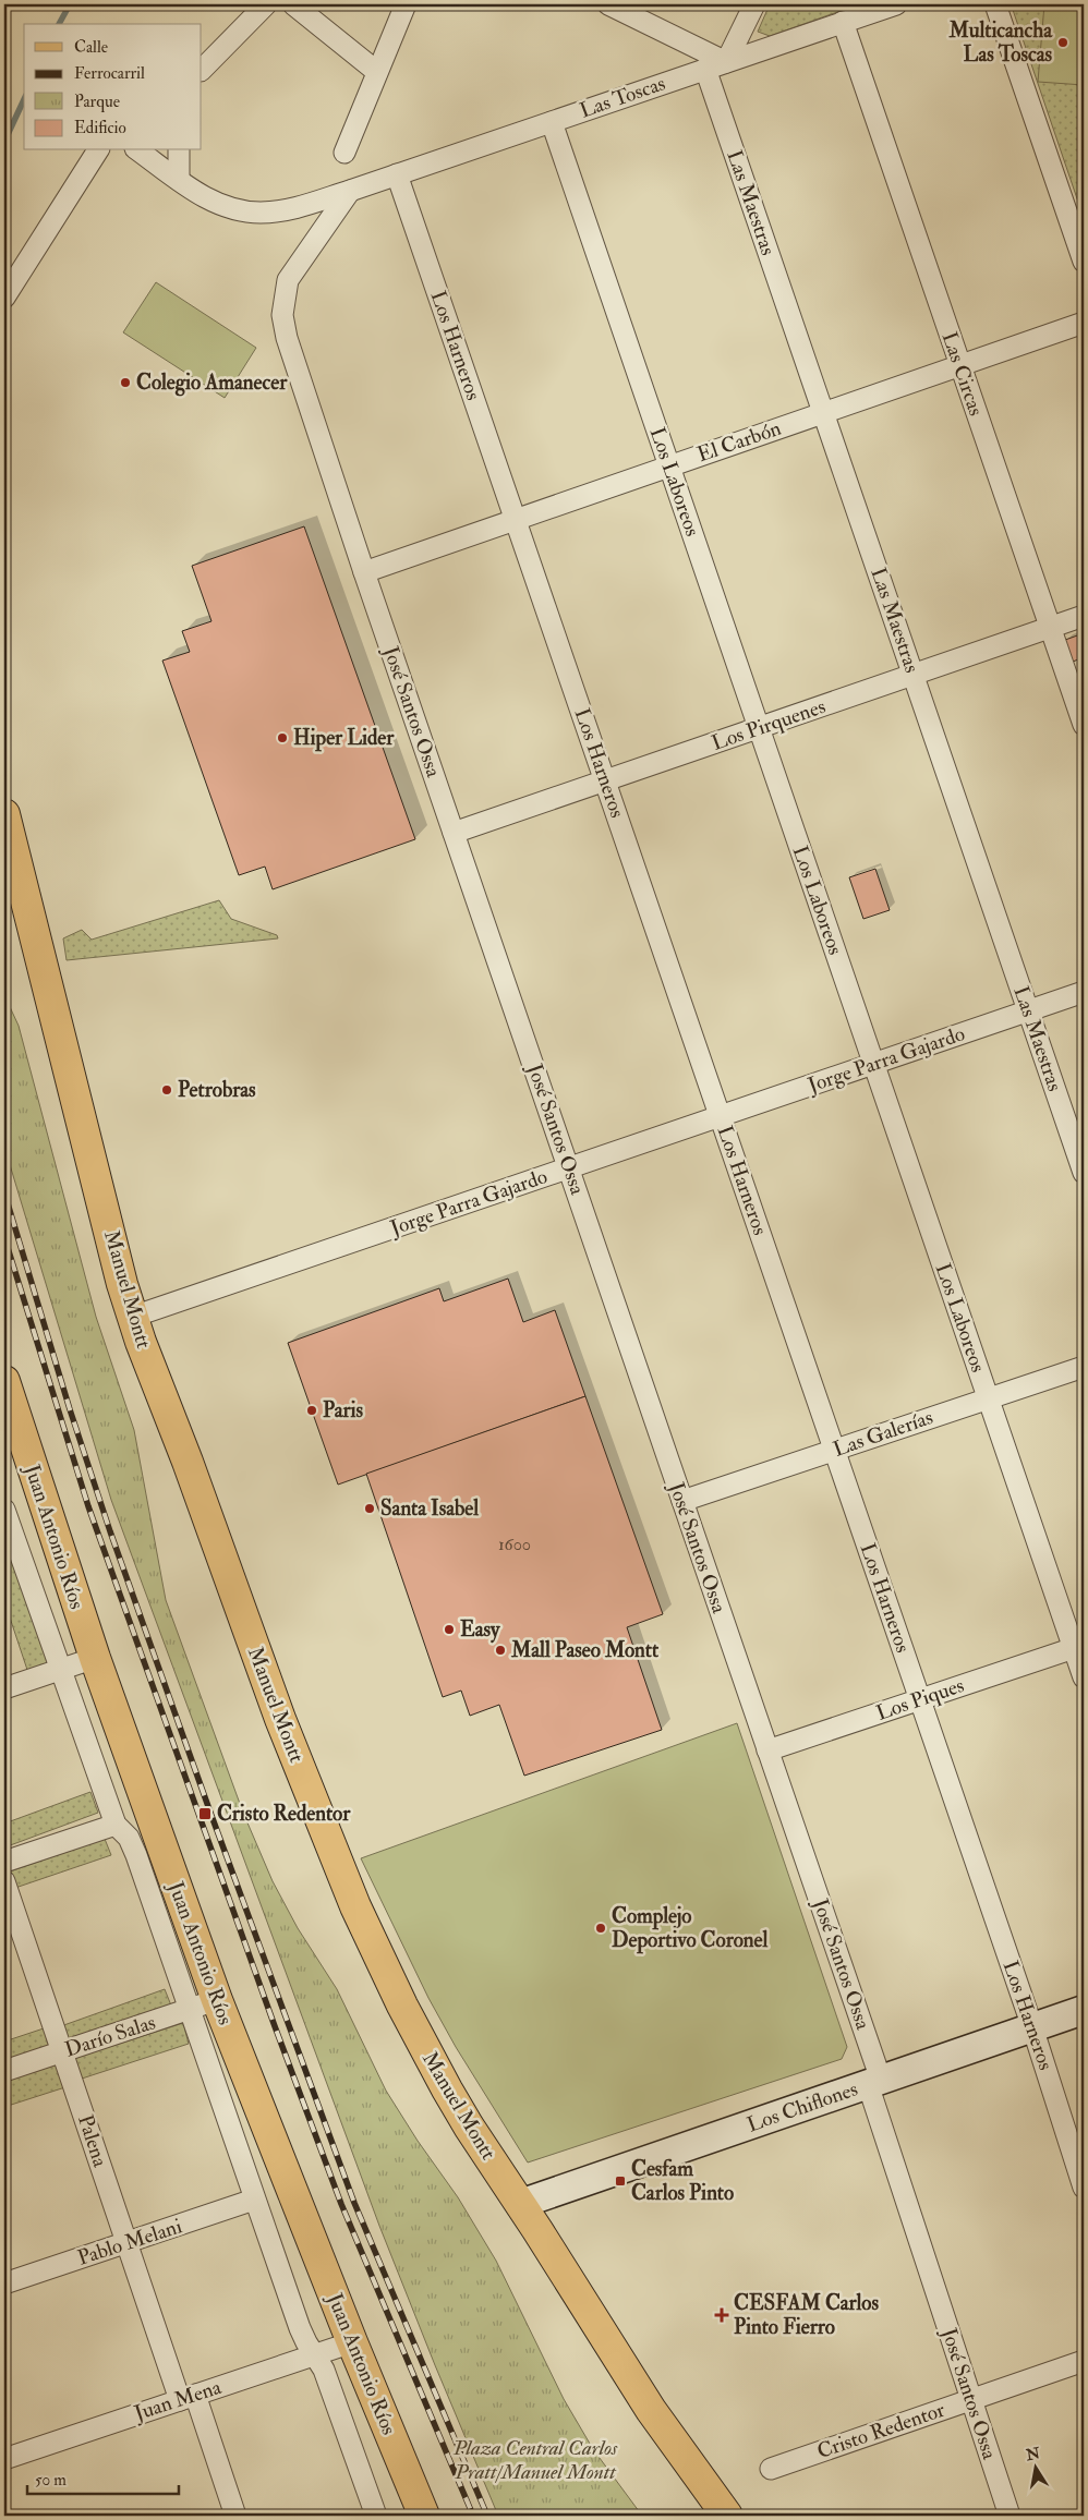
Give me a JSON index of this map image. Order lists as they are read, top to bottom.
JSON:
{
  "streets": {
    "main road": ["Manuel Montt", "Juan Antonio Ríos"],
    "street": [
      "Las Toscas",
      "Las Maestras",
      "Los Harneros",
      "Las Circas",
      "El Carbón",
      "Los Laboreos",
      "José Santos Ossa",
      "Los Pirquenes",
      "Jorge Parra Gajardo",
      "Las Galerías",
      "Los Piques",
      "Darío Salas",
      "Los Chiflones",
      "Palena",
      "Pablo Melani",
      "Juan Mena",
      "Cristo Redentor"
    ]
  },
  "crossings": [
    ["Las Toscas", "Las Maestras"],
    ["Las Toscas", "Los Harneros"],
    ["Las Toscas", "Las Circas"],
    ["Las Toscas", "Los Laboreos"],
    ["Las Toscas", "José Santos Ossa"],
    ["Las Maestras", "El Carbón"],
    ["Las Maestras", "Los Pirquenes"],
    ["Las Maestras", "Jorge Parra Gajardo"],
    ["Los Harneros", "El Carbón"],
    ["Los Harneros", "Los Pirquenes"],
    ["Los Harneros", "Jorge Parra Gajardo"],
    ["Los Harneros", "Las Galerías"],
    ["Los Harneros", "Los Piques"],
    ["Los Harneros", "Los Chiflones"],
    ["Las Circas", "El Carbón"],
    ["Las Circas", "Los Pirquenes"],
    ["El Carbón", "Los Laboreos"],
    ["El Carbón", "José Santos Ossa"],
    ["Los Laboreos", "Los Pirquenes"],
    ["Los Laboreos", "Jorge Parra Gajardo"],
    ["Los Laboreos", "Las Galerías"],
    ["Los Laboreos", "Los Piques"],
    ["José Santos Ossa", "Los Pirquenes"],
    ["José Santos Ossa", "Jorge Parra Gajardo"],
    ["José Santos Ossa", "Las Galerías"],
    ["José Santos Ossa", "Los Piques"],
    ["José Santos Ossa", "Los Chiflones"],
    ["José Santos Ossa", "Cristo Redentor"],
    ["Jorge Parra Gajardo", "Manuel Montt"],
    ["Manuel Montt", "Los Chiflones"],
    ["Juan Antonio Ríos", "Darío Salas"],
    ["Juan Antonio Ríos", "Juan Mena"],
    ["Darío Salas", "Palena"],
    ["Palena", "Pablo Melani"],
    ["Palena", "Juan Mena"]
  ],
  "parks": ["Plaza Central Carlos Pratt/Manuel Montt"],
  "places": {
    "other": [
      "Multicancha Las Toscas",
      "Colegio Amanecer",
      "Hiper Lider",
      "Petrobras",
      "Paris",
      "Santa Isabel",
      "Easy",
      "Mall Paseo Montt",
      "Complejo Deportivo Coronel"
    ],
    "transit": ["Cristo Redentor", "Cesfam Carlos Pinto"],
    "health": ["CESFAM Carlos Pinto Fierro"]
  },
  "house_numbers": ["1600"],
  "legend": [
    "Calle",
    "Ferrocarril",
    "Parque",
    "Edificio"
  ],
  "scale_bar": "50 m",
  "north": "top"
}
